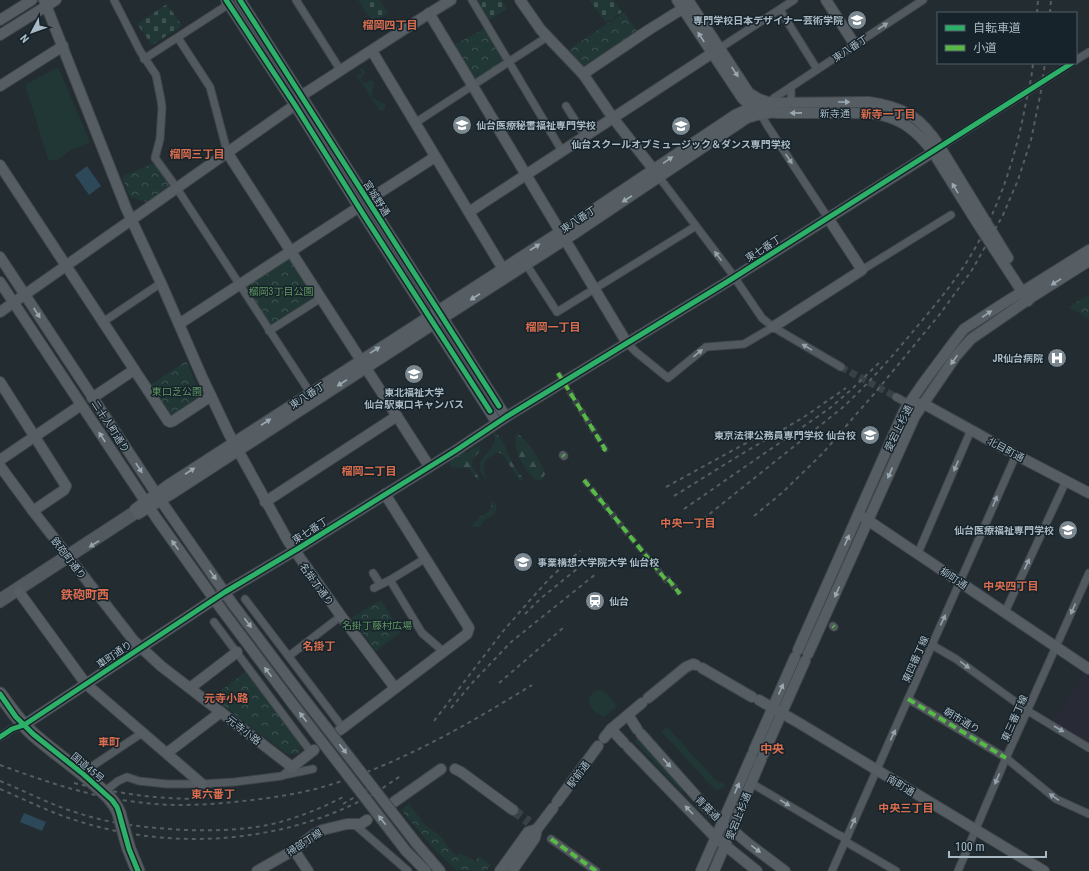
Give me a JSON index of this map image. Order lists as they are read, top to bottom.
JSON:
{
  "streets": {
    "highway": ["国道45号"],
    "street": [
      "東八番丁",
      "新寺通",
      "宮城野通",
      "東七番丁",
      "二十人町通り",
      "愛宕上杉通",
      "北目町通",
      "鉄砲町通り",
      "柳町通",
      "名掛丁通り",
      "車町通り",
      "東四番丁線",
      "東三番丁線",
      "朝市通り",
      "元寺小路",
      "駅前通",
      "南町通",
      "青葉通",
      "掃部丁線"
    ]
  },
  "crossings": [
    ["東八番丁", "新寺通"],
    ["東八番丁", "宮城野通"],
    ["東八番丁", "二十人町通り"],
    ["東八番丁", "名掛丁通り"],
    ["新寺通", "東七番丁"],
    ["新寺通", "愛宕上杉通"],
    ["宮城野通", "東七番丁"],
    ["東七番丁", "二十人町通り"],
    ["東七番丁", "名掛丁通り"],
    ["東七番丁", "車町通り"],
    ["二十人町通り", "車町通り"],
    ["愛宕上杉通", "北目町通"],
    ["愛宕上杉通", "柳町通"],
    ["愛宕上杉通", "南町通"],
    ["愛宕上杉通", "青葉通"],
    ["北目町通", "東四番丁線"],
    ["鉄砲町通り", "車町通り"],
    ["鉄砲町通り", "元寺小路"],
    ["柳町通", "東四番丁線"],
    ["柳町通", "東三番丁線"],
    ["車町通り", "元寺小路"],
    ["車町通り", "国道45号"],
    ["東四番丁線", "朝市通り"],
    ["東四番丁線", "南町通"],
    ["東三番丁線", "朝市通り"],
    ["東三番丁線", "南町通"],
    ["駅前通", "南町通"],
    ["駅前通", "青葉通"]
  ],
  "districts": [
    "榴岡四丁目",
    "新寺一丁目",
    "榴岡三丁目",
    "榴岡一丁目",
    "榴岡二丁目",
    "中央一丁目",
    "中央四丁目",
    "鉄砲町西",
    "名掛丁",
    "元寺小路",
    "車町",
    "中央",
    "東六番丁",
    "中央三丁目"
  ],
  "parks": ["榴岡3丁目公園", "東口芝公園", "名掛丁藤村広場"],
  "places": {
    "school or university": [
      "専門学校日本デザイナー芸術学院",
      "仙台医療秘書福祉専門学校",
      "仙台スクールオブミュージック＆ダンス専門学校",
      "東北福祉大学 仙台駅東口キャンパス",
      "東京法律公務員専門学校 仙台校",
      "仙台医療福祉専門学校",
      "事業構想大学院大学 仙台校"
    ],
    "hospital": ["JR仙台病院"],
    "station": ["仙台"]
  },
  "legend": ["自転車道", "小道"],
  "scale_bar": "100 m",
  "north": "bottom left"
}
